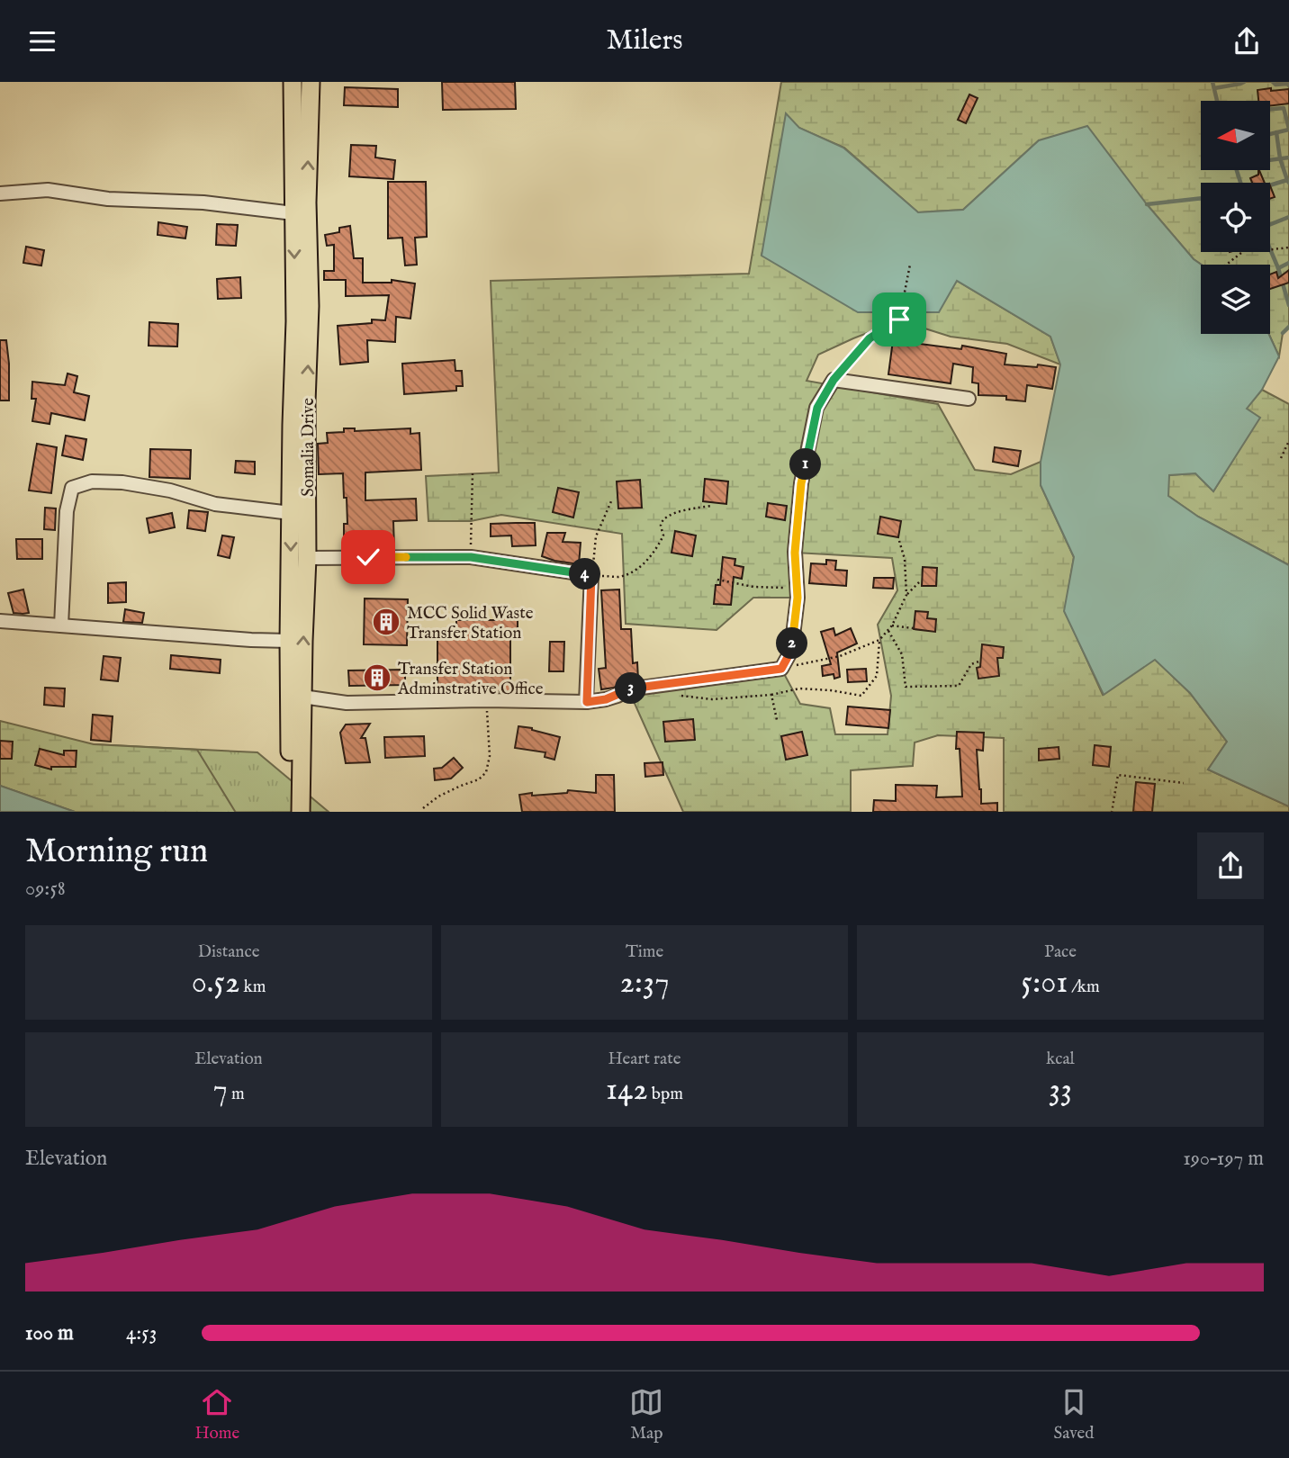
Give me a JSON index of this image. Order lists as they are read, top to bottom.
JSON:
{
  "streets": {
    "main road": ["Somalia Drive"]
  },
  "places": {
    "building": ["MCC Solid Waste Transfer Station", "Transfer Station Adminstrative Office"]
  },
  "north": "left",
  "page": {
    "header": "Milers",
    "pins": [
      "1",
      "4",
      "2",
      "3"
    ],
    "heading": ["Morning run", "09:58"],
    "stats": [
      ["Distance", "0.52 km"],
      ["Time", "2:37"],
      ["Pace", "5:01 /km"],
      ["Elevation", "7 m"],
      ["Heart rate", "142 bpm"],
      ["kcal", "33"]
    ],
    "chart": ["Elevation", "190–197 m"],
    "list": [
      {
        "name": "100 m",
        "note": "4:53"
      }
    ],
    "tabs": ["Home", "Map", "Saved"]
  }
}
